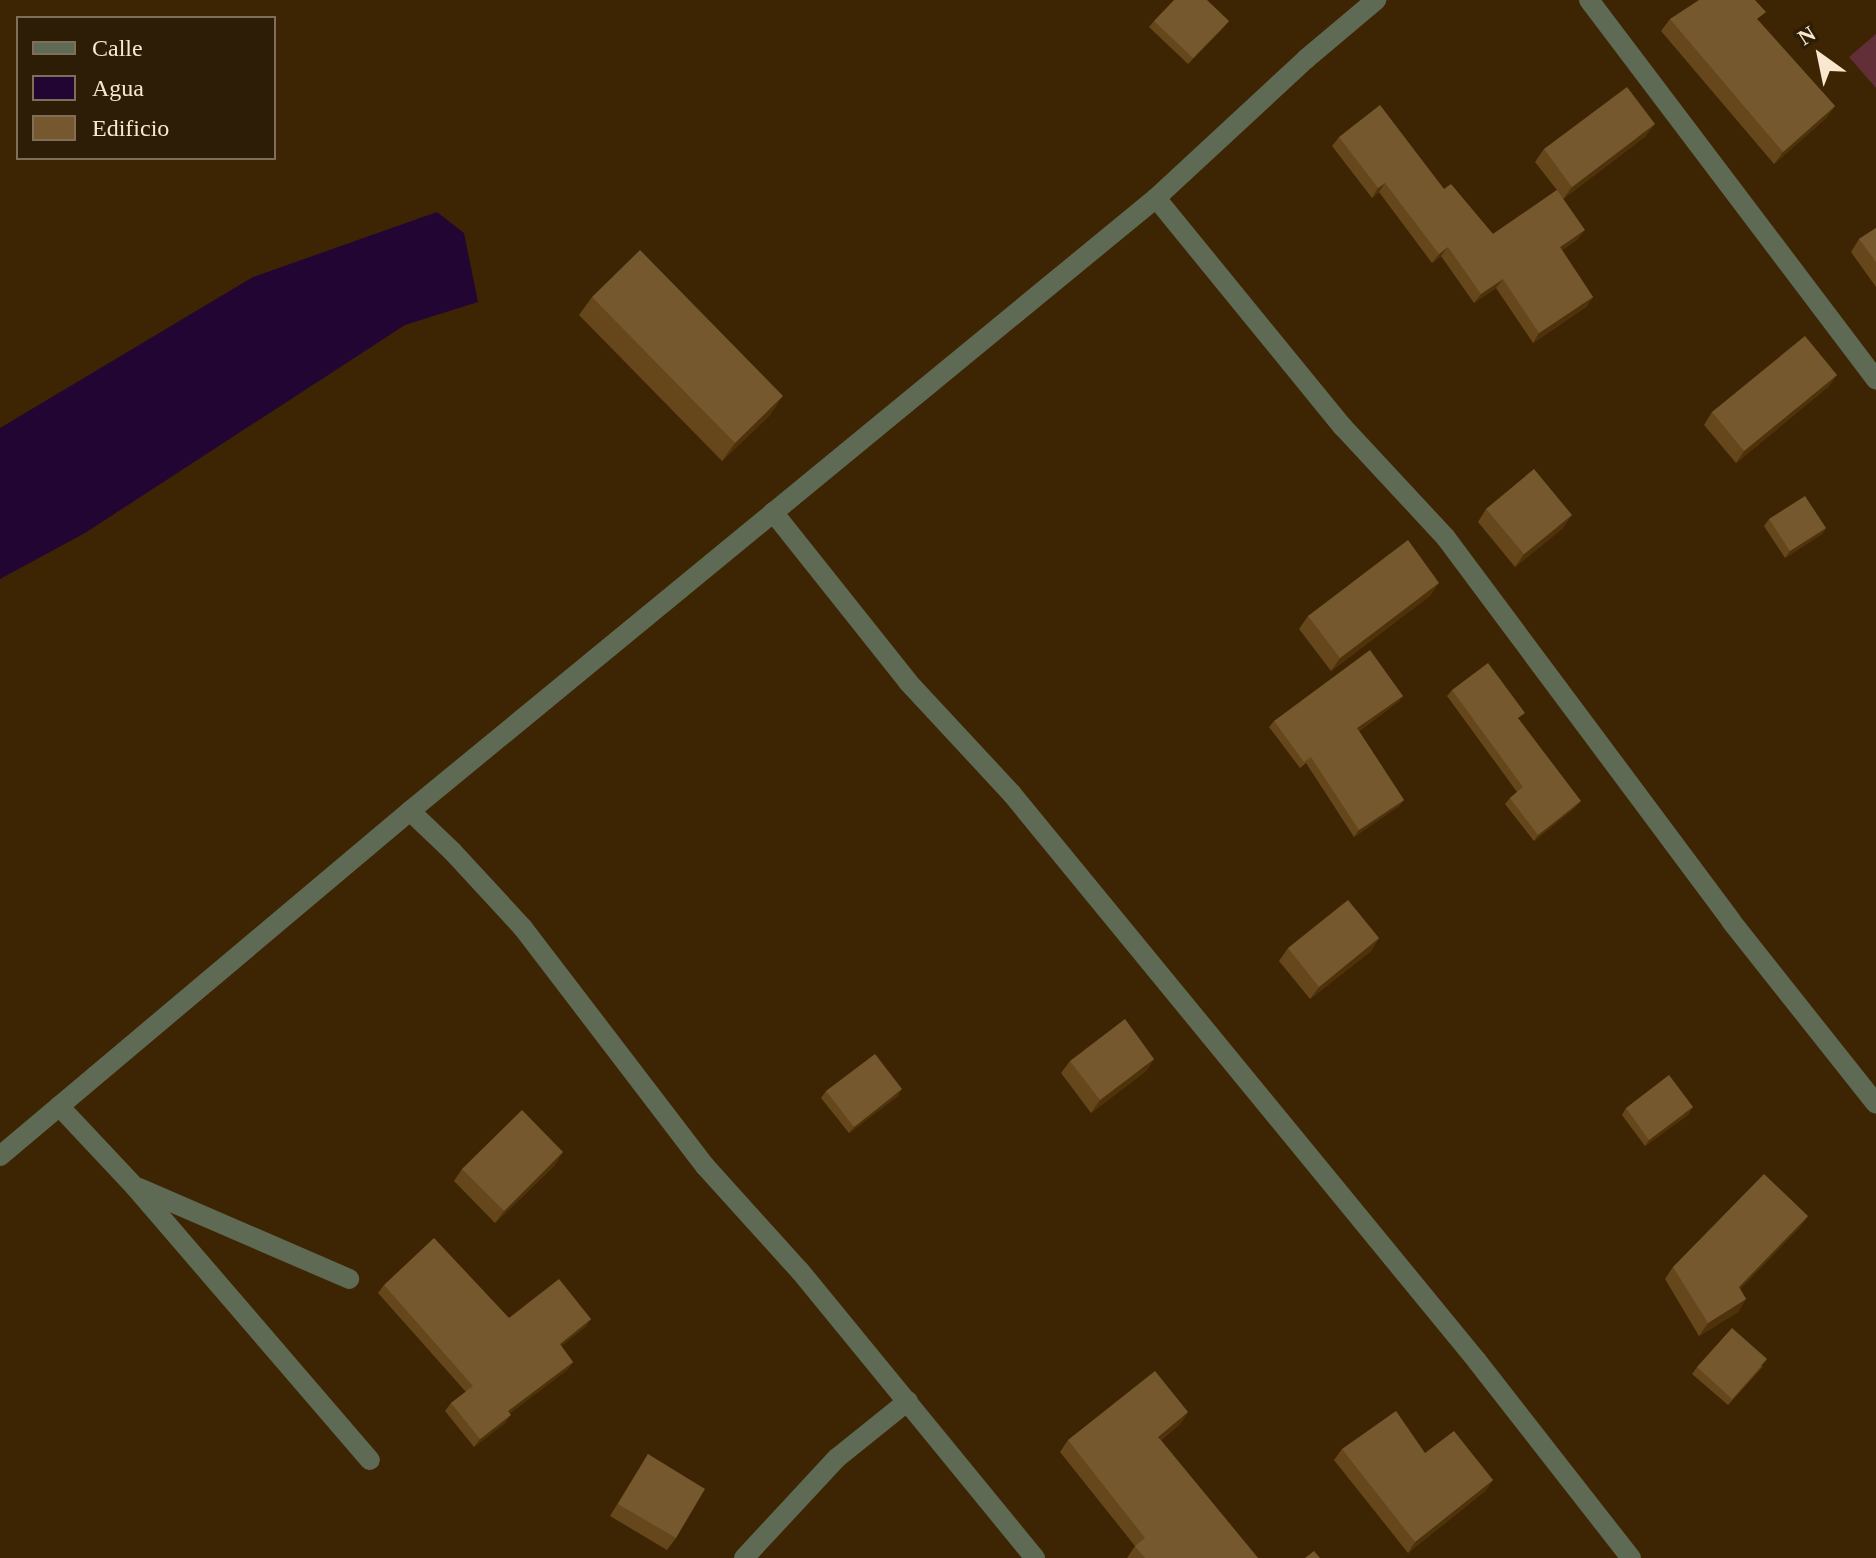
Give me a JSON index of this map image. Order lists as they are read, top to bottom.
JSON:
{
  "legend": ["Calle", "Agua", "Edificio"],
  "north": "top left"
}
